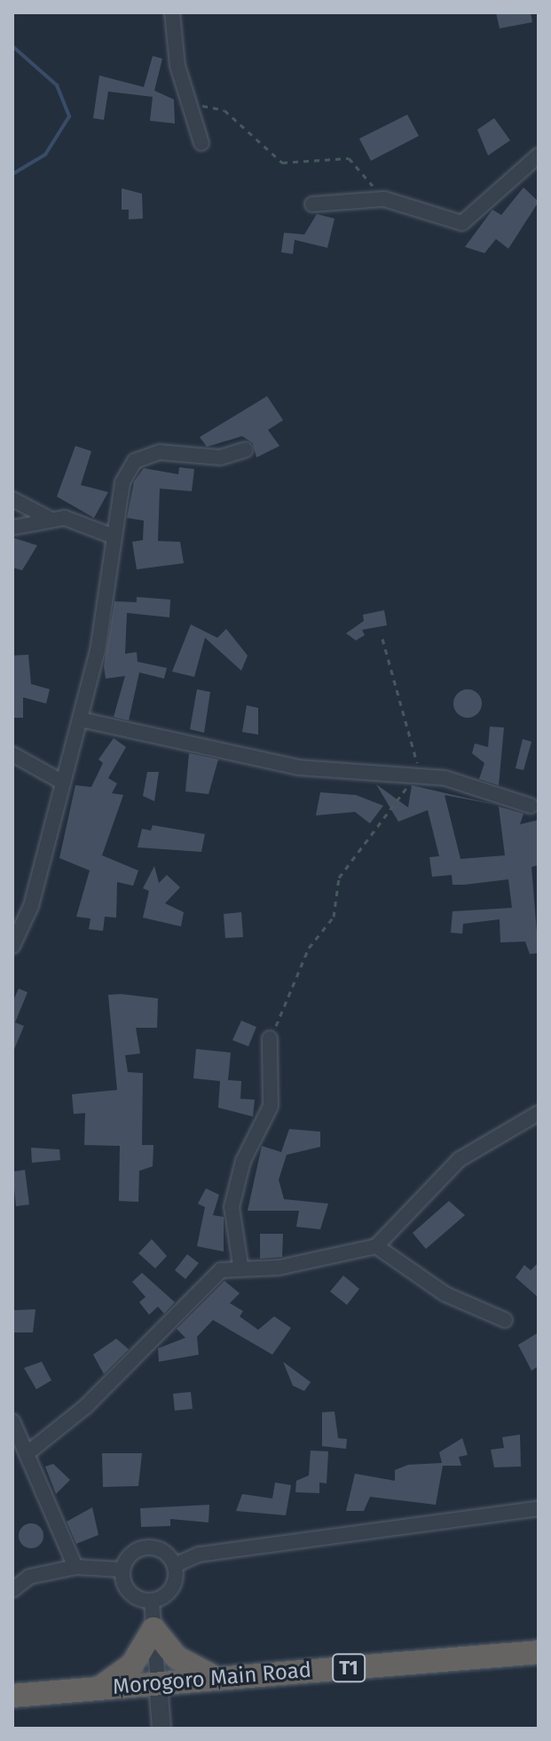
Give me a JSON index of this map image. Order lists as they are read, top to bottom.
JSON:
{
  "streets": {
    "highway": ["T1", "Morogoro Main Road"]
  }
}
